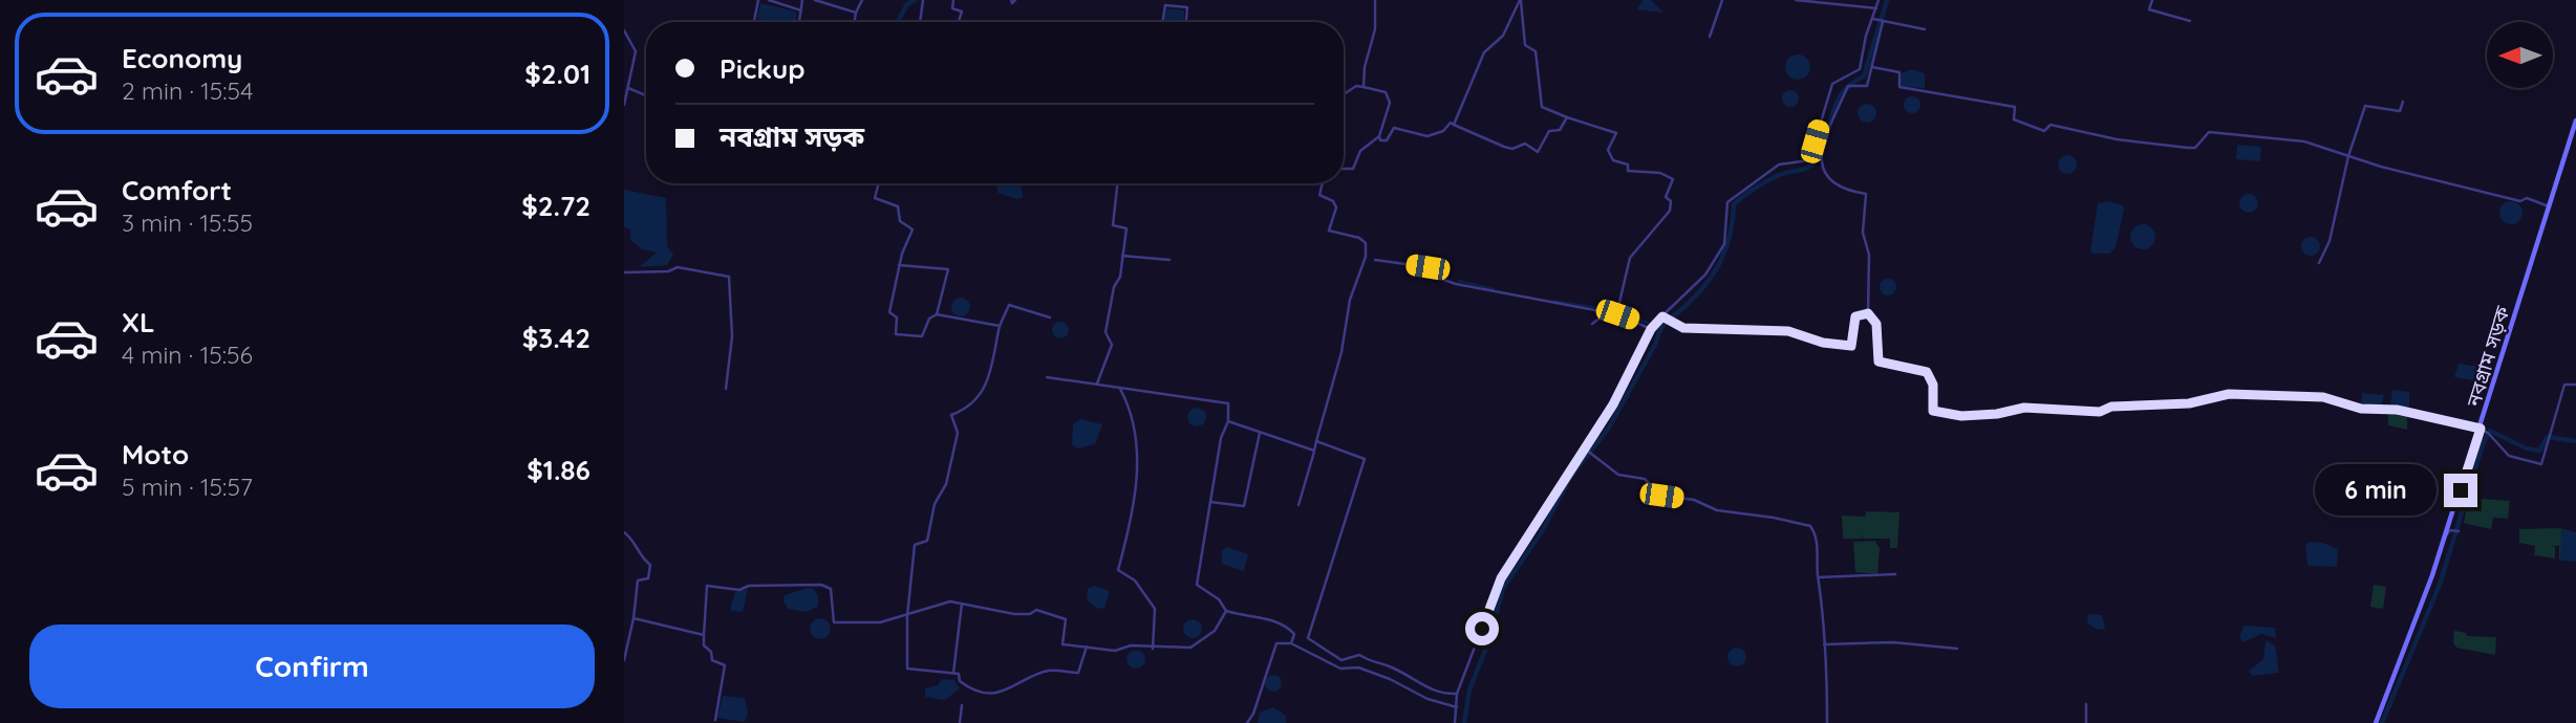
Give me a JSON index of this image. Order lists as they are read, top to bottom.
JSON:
{
  "streets": {
    "main road": ["নবগ্রাম সড়ক"]
  },
  "north": "left",
  "page": {
    "list": [
      {
        "name": "Economy",
        "note": "2 min · 15:54",
        "value": "$2.01"
      },
      {
        "name": "Comfort",
        "note": "3 min · 15:55",
        "value": "$2.72"
      },
      {
        "name": "XL",
        "note": "4 min · 15:56",
        "value": "$3.42"
      },
      {
        "name": "Moto",
        "note": "5 min · 15:57",
        "value": "$1.86"
      }
    ],
    "banner": ["Pickup", "নবগ্রাম সড়ক"],
    "bubble": "6 min",
    "buttons": "Confirm"
  }
}
